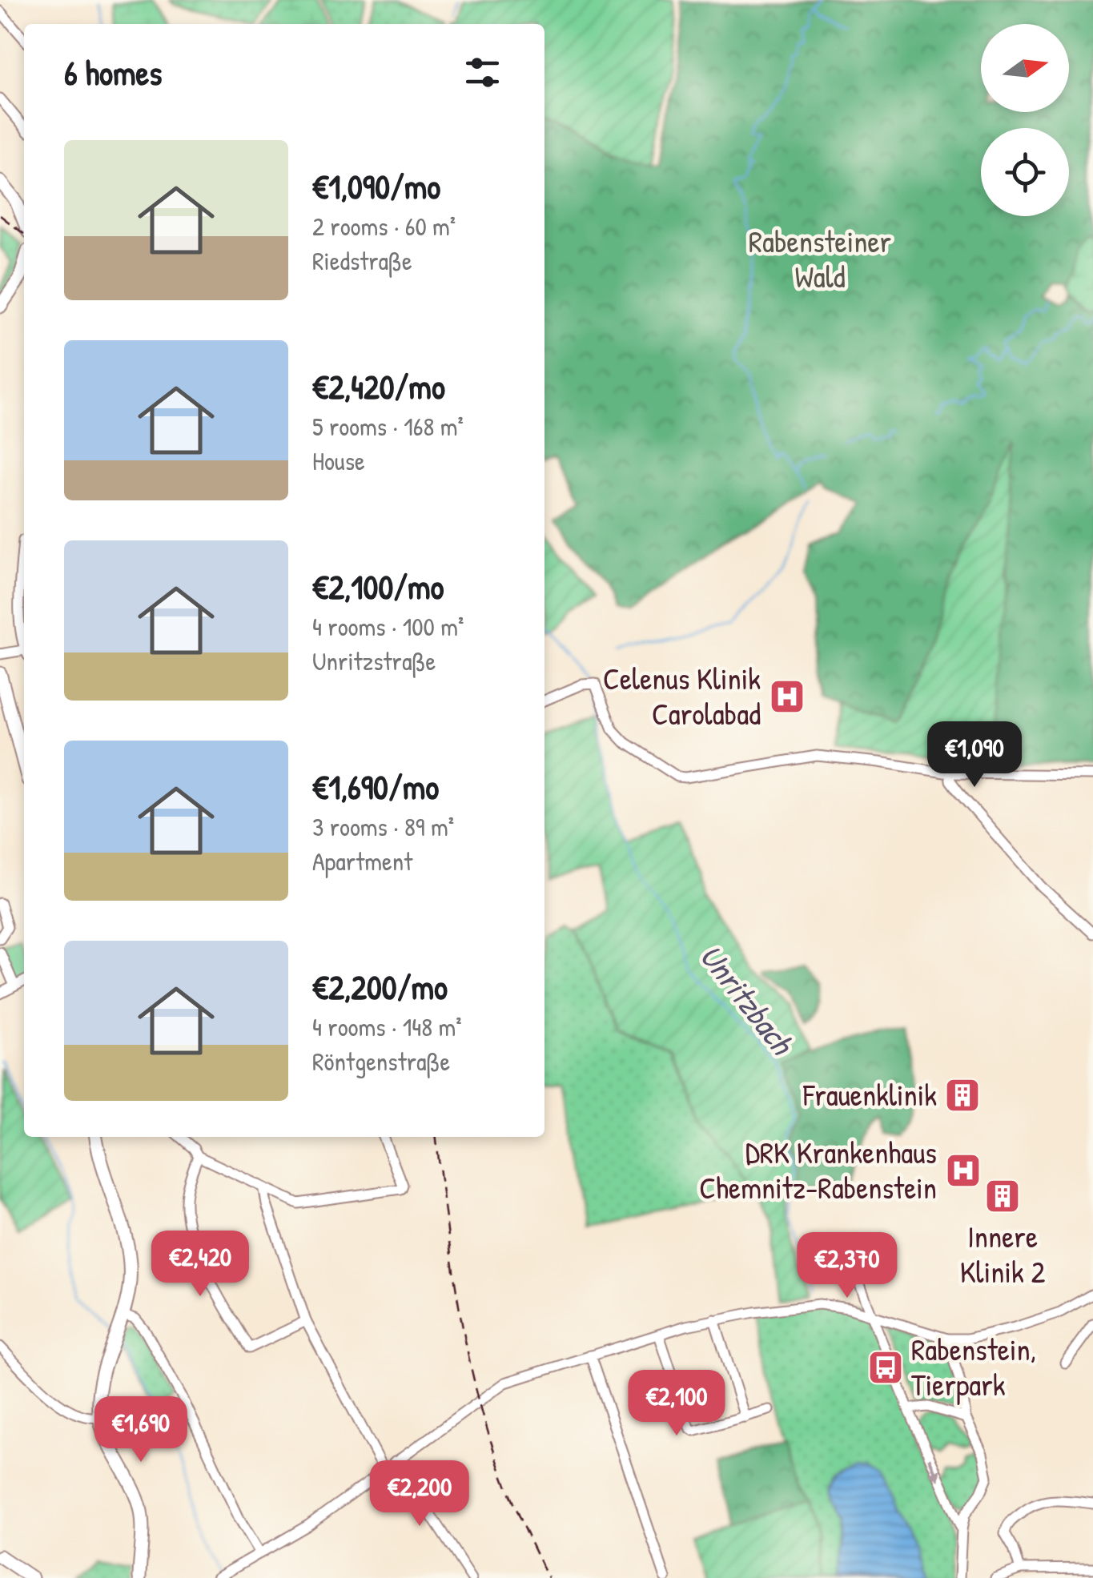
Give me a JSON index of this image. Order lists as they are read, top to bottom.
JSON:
{
  "water": ["Unritzbach"],
  "parks": ["Rabensteiner Wald"],
  "places": {
    "hospital": ["Celenus Klinik Carolabad", "DRK Krankenhaus Chemnitz-Rabenstein"],
    "building": ["Frauenklinik", "Innere Klinik 2"],
    "bus stop": ["Rabenstein, Tierpark"]
  },
  "north": "right",
  "page": {
    "heading": "6 homes",
    "list": [
      {
        "name": "€1,090/mo",
        "note": "2 rooms · 60 m² · Riedstraße"
      },
      {
        "name": "€2,420/mo",
        "note": "5 rooms · 168 m² · House"
      },
      {
        "name": "€2,100/mo",
        "note": "4 rooms · 100 m² · Unritzstraße"
      },
      {
        "name": "€1,690/mo",
        "note": "3 rooms · 89 m² · Apartment"
      },
      {
        "name": "€2,200/mo",
        "note": "4 rooms · 148 m² · Röntgenstraße"
      }
    ],
    "price": [
      "€1,090",
      "€2,420",
      "€2,370",
      "€2,100",
      "€1,690",
      "€2,200"
    ]
  }
}
